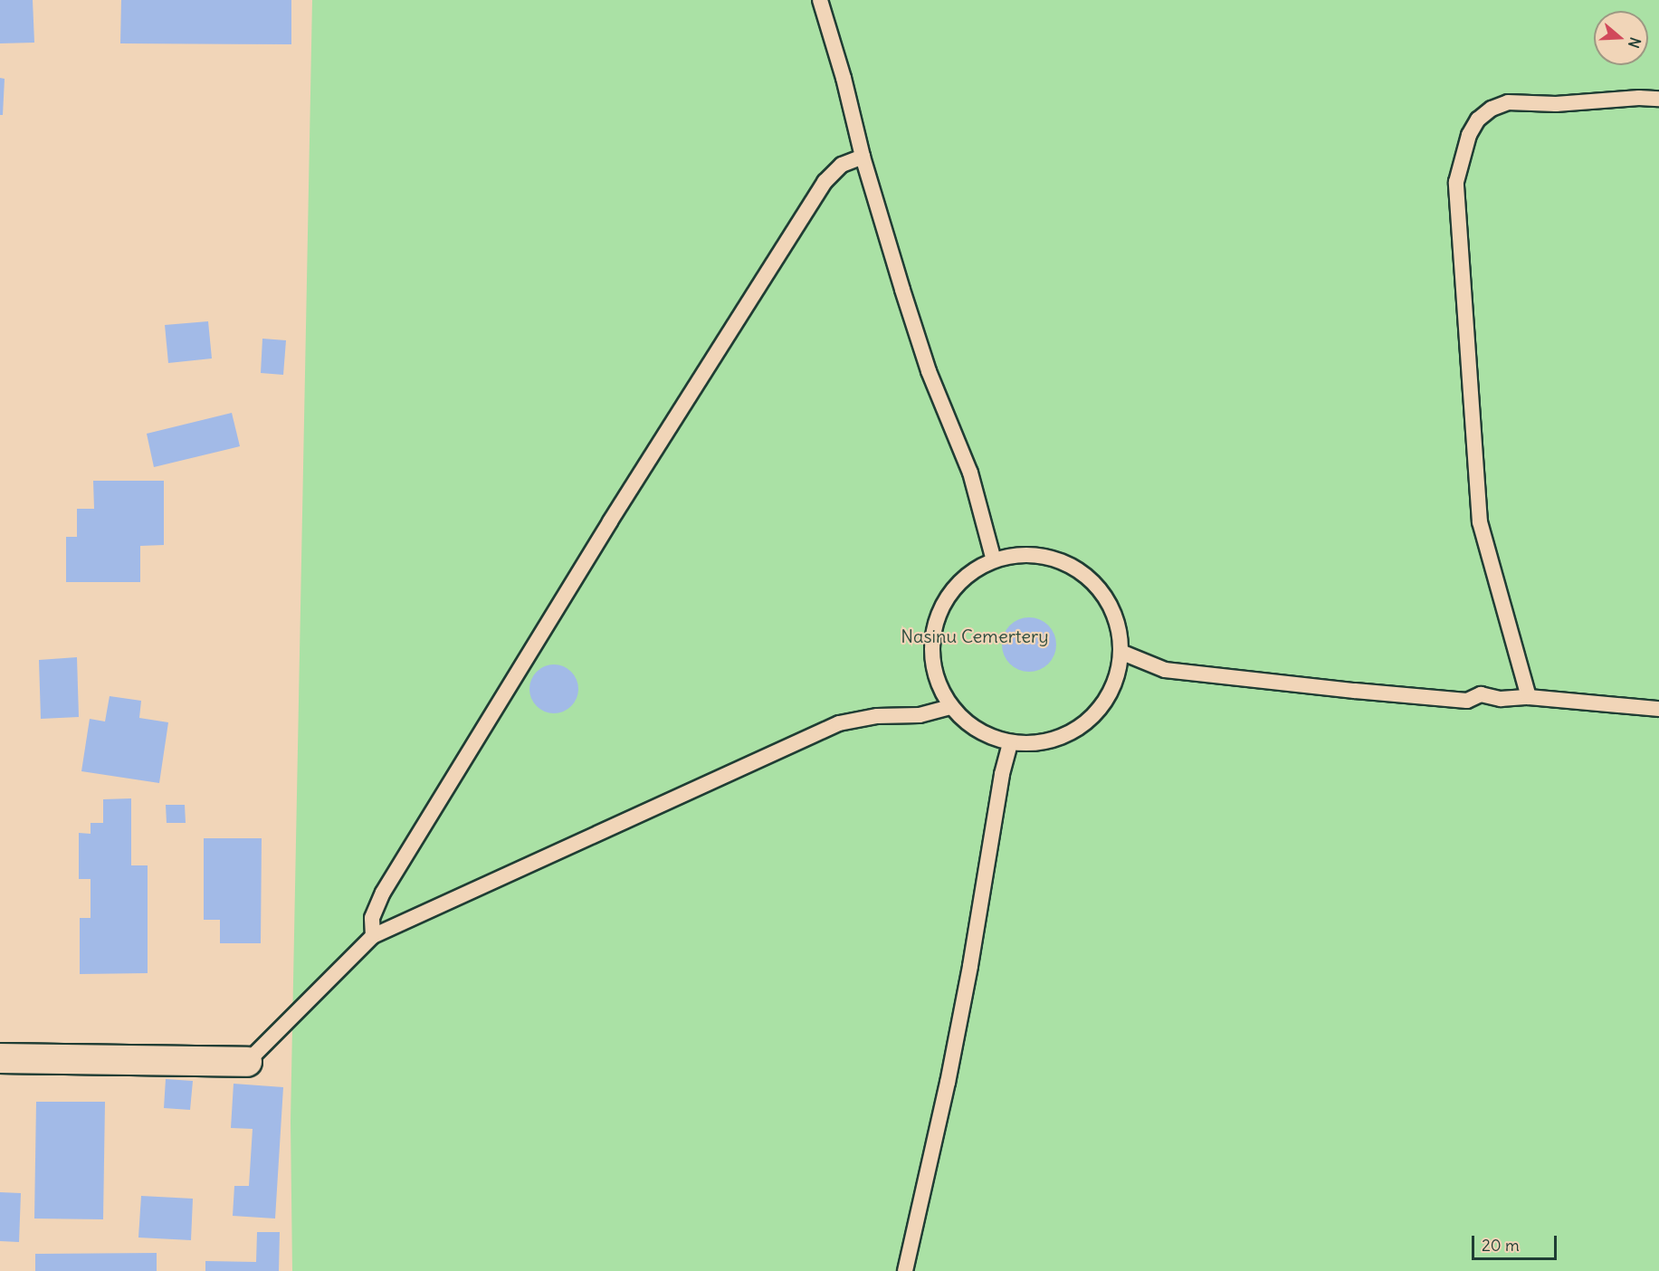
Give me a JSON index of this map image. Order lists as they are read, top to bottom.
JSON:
{
  "parks": ["Nasinu Cemertery"],
  "scale_bar": "20 m",
  "north": "right"
}
